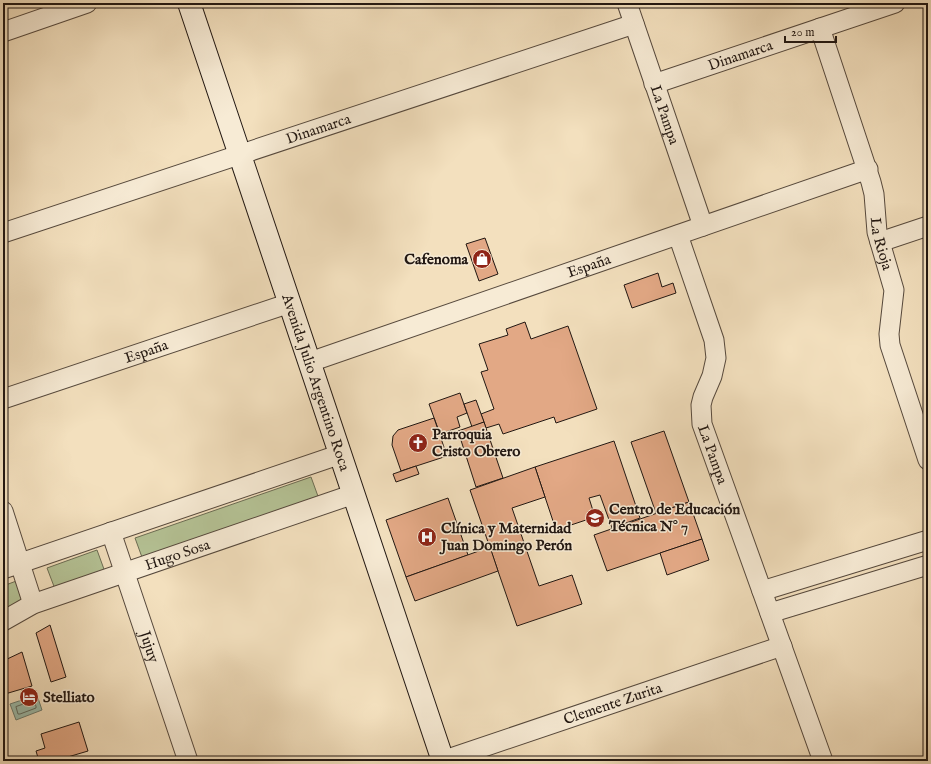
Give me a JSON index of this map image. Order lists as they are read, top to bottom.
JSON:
{
  "streets": {
    "street": [
      "Dinamarca",
      "La Pampa",
      "La Rioja",
      "España",
      "Avenida Julio Argentino Roca",
      "Hugo Sosa",
      "Jujuy",
      "Clemente Zurita"
    ]
  },
  "crossings": [
    ["Dinamarca", "La Pampa"],
    ["Dinamarca", "La Rioja"],
    ["Dinamarca", "Avenida Julio Argentino Roca"],
    ["La Pampa", "España"],
    ["La Pampa", "Clemente Zurita"],
    ["La Rioja", "España"],
    ["España", "Avenida Julio Argentino Roca"],
    ["Avenida Julio Argentino Roca", "Hugo Sosa"],
    ["Avenida Julio Argentino Roca", "Clemente Zurita"],
    ["Hugo Sosa", "Jujuy"]
  ],
  "places": {
    "shop": ["Cafenoma"],
    "church": ["Parroquia Cristo Obrero"],
    "school or university": ["Centro de Educación Técnica N° 7"],
    "hospital": ["Clínica y Maternidad Juan Domingo Perón"],
    "hotel": ["Stelliato"]
  },
  "scale_bar": "20 m"
}
